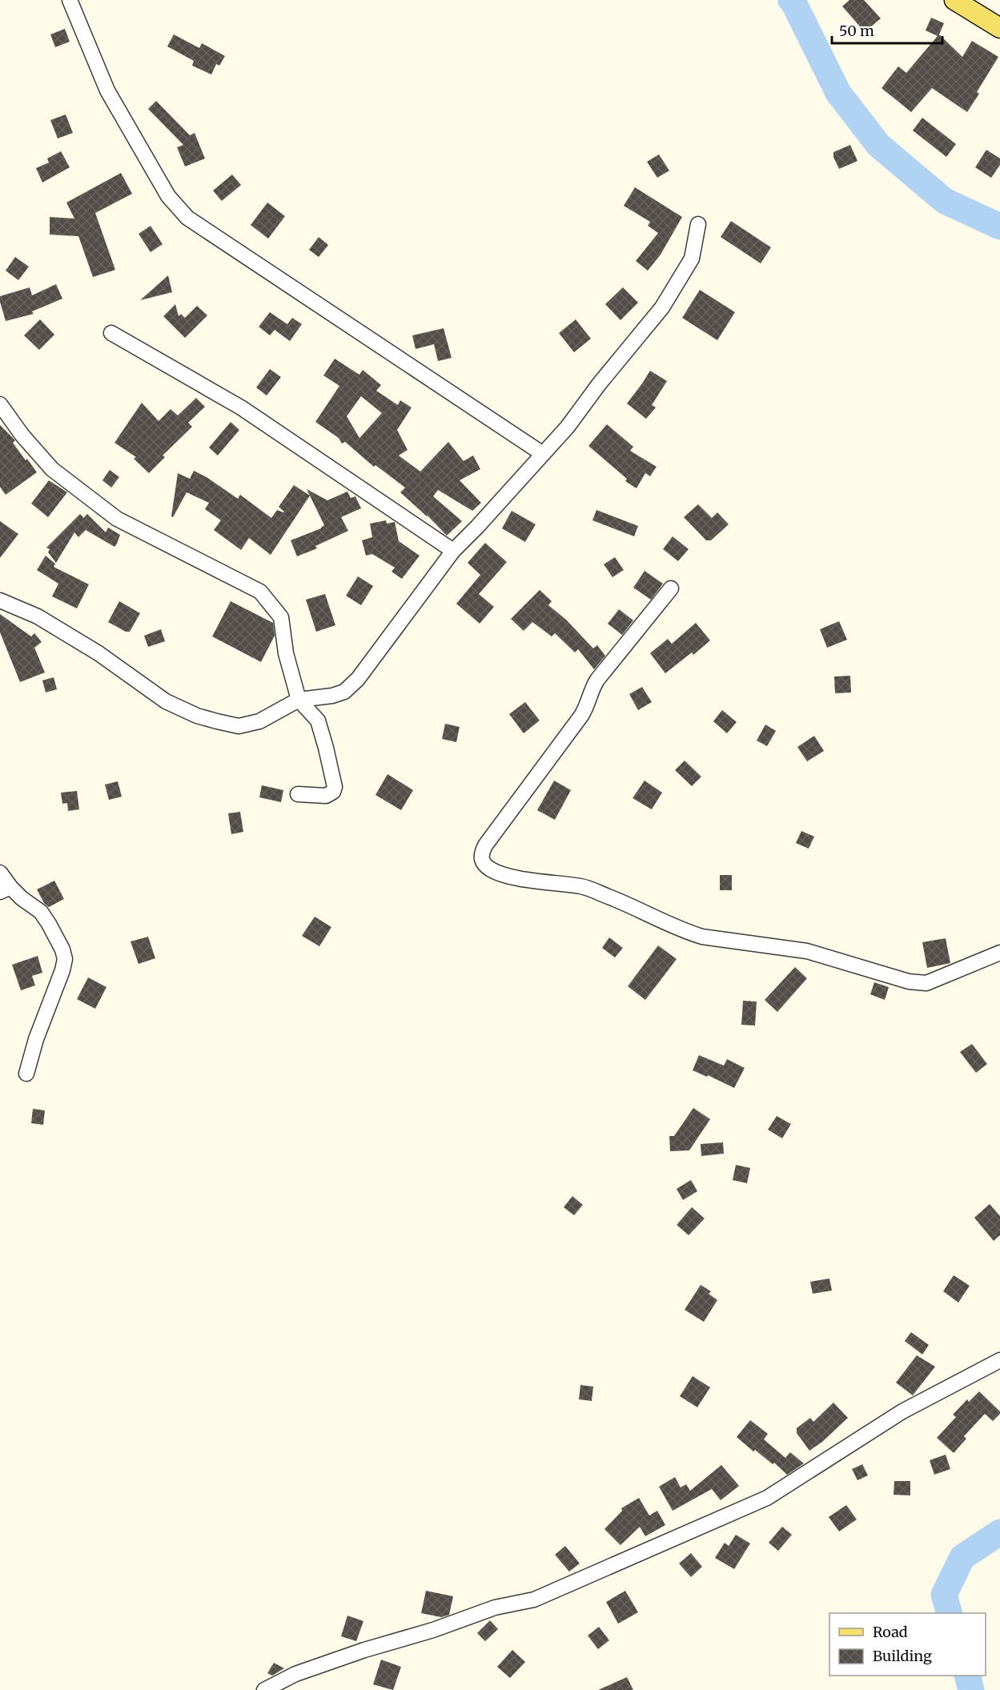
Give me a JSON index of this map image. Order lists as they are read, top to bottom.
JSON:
{
  "legend": ["Road", "Building"],
  "scale_bar": "50 m"
}
